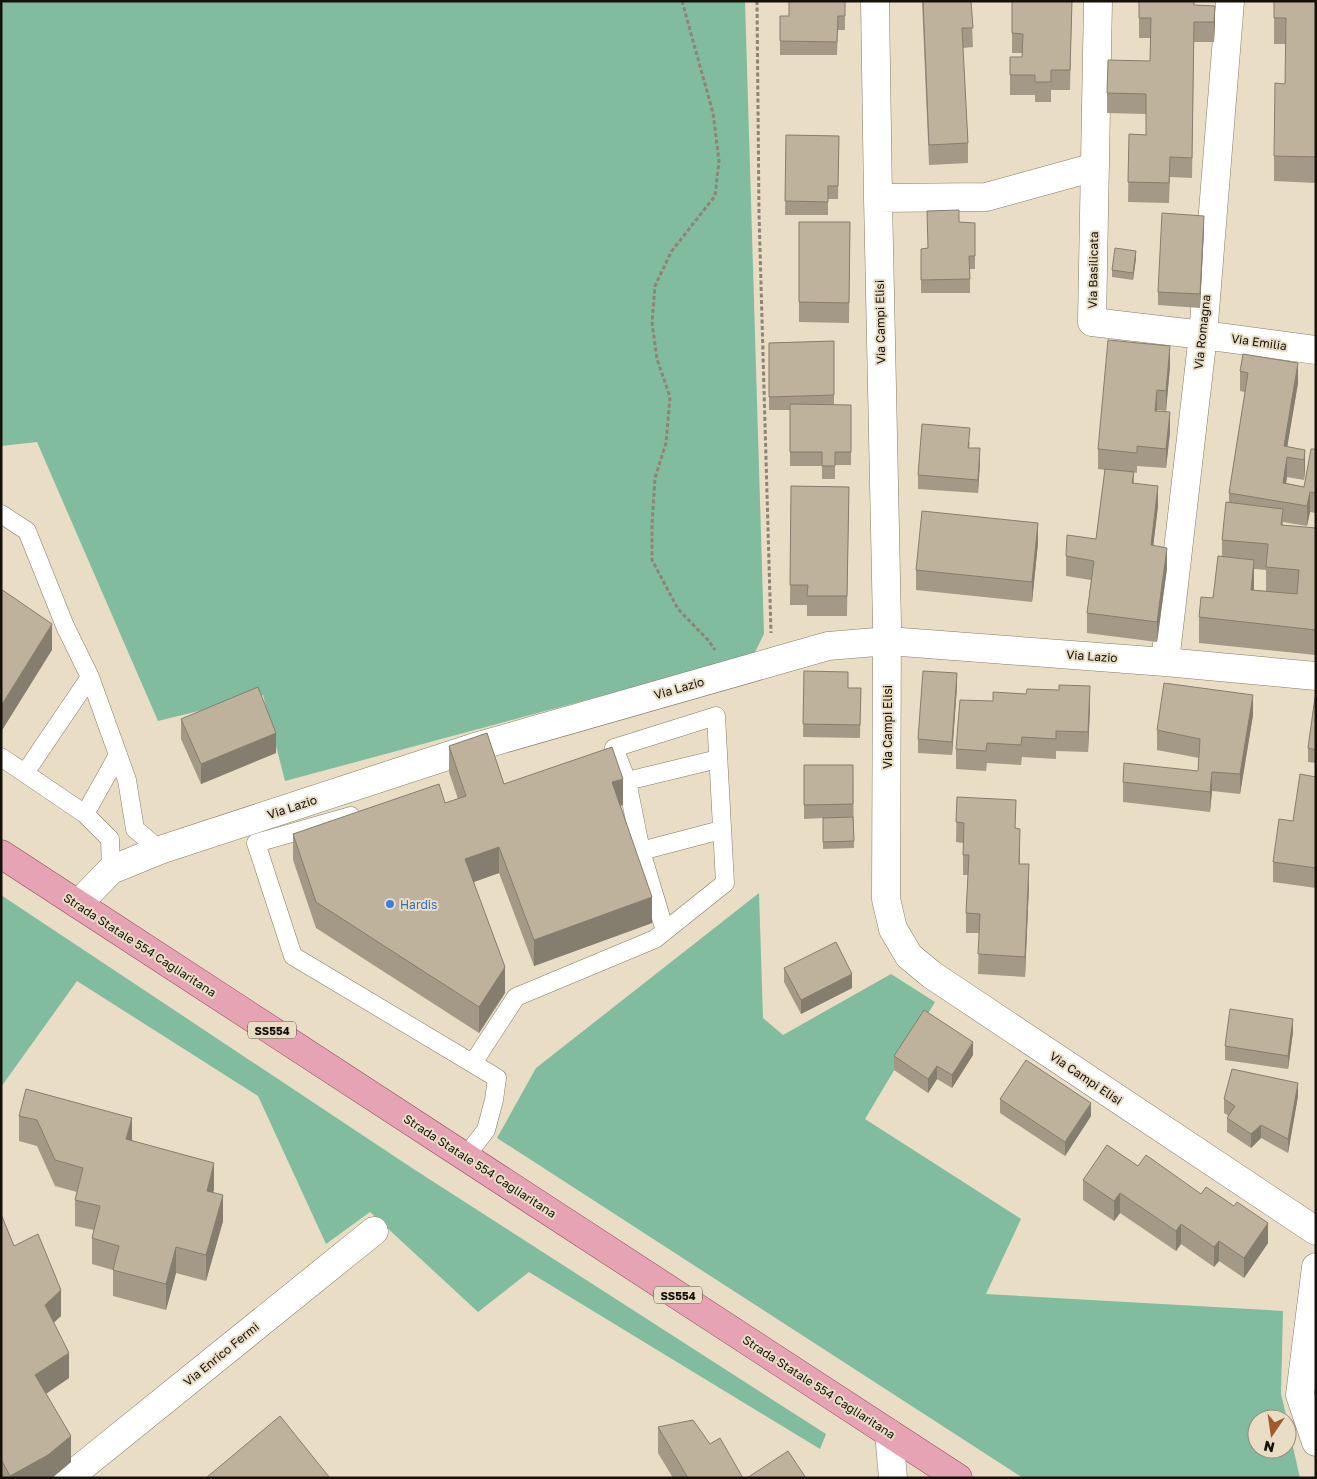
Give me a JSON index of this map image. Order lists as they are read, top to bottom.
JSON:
{
  "streets": {
    "main road": ["Strada Statale 554 Cagliaritana", "SS554"],
    "street": [
      "Via Basilicata",
      "Via Campi Elisi",
      "Via Romagna",
      "Via Emilia",
      "Via Lazio",
      "Via Enrico Fermi"
    ]
  },
  "crossings": [
    ["Via Basilicata", "Via Romagna"],
    ["Via Basilicata", "Via Emilia"],
    ["Via Campi Elisi", "Via Lazio"],
    ["Via Romagna", "Via Emilia"],
    ["Via Romagna", "Via Lazio"],
    ["Via Lazio", "Strada Statale 554 Cagliaritana"]
  ],
  "places": ["Hardis"],
  "north": "bottom"
}
